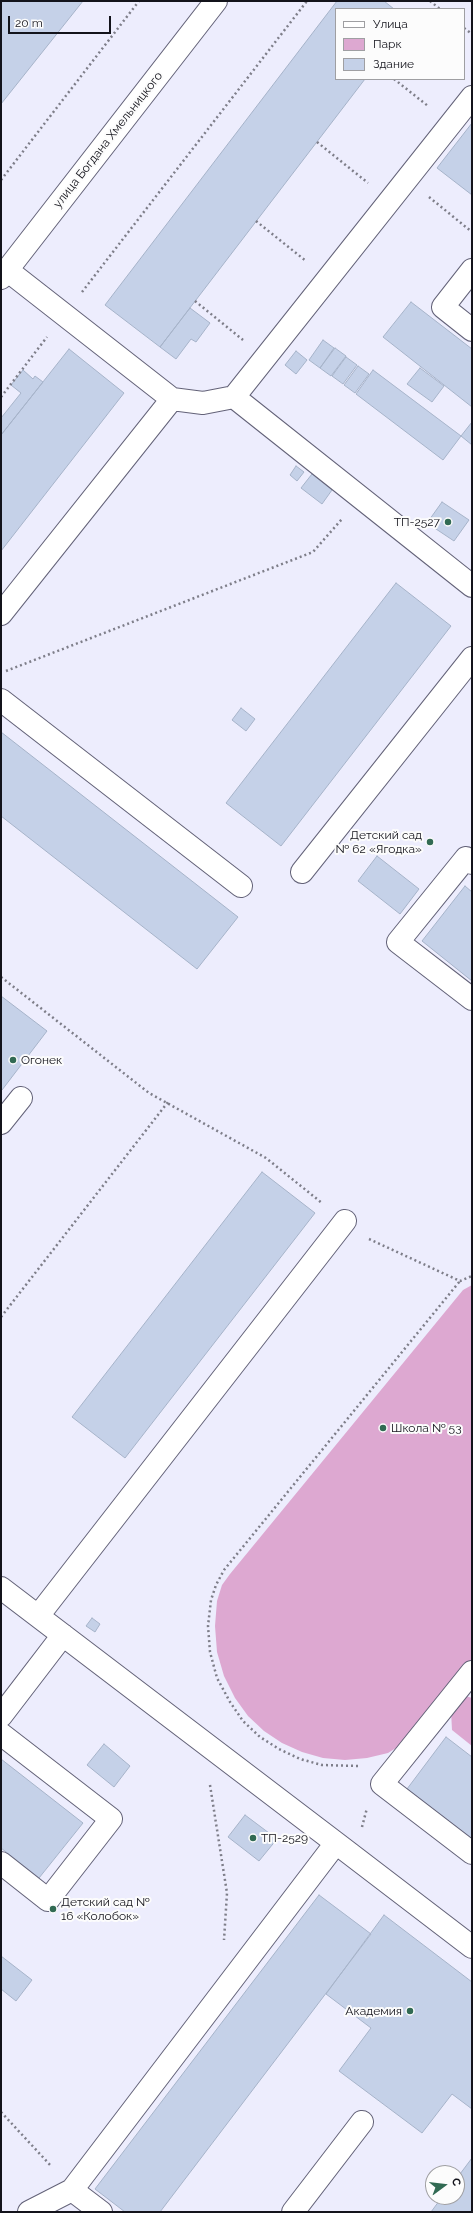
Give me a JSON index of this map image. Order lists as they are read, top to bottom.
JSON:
{
  "streets": {
    "street": ["улица Богдана Хмельницкого"]
  },
  "places": [
    "ТП-2527",
    "Детский сад № 62 «Ягодка»",
    "Огонек",
    "Школа № 53",
    "ТП-2529",
    "Детский сад № 16 «Колобок»",
    "Академия"
  ],
  "legend": ["Улица", "Парк", "Здание"],
  "scale_bar": "20 m",
  "north": "right"
}
